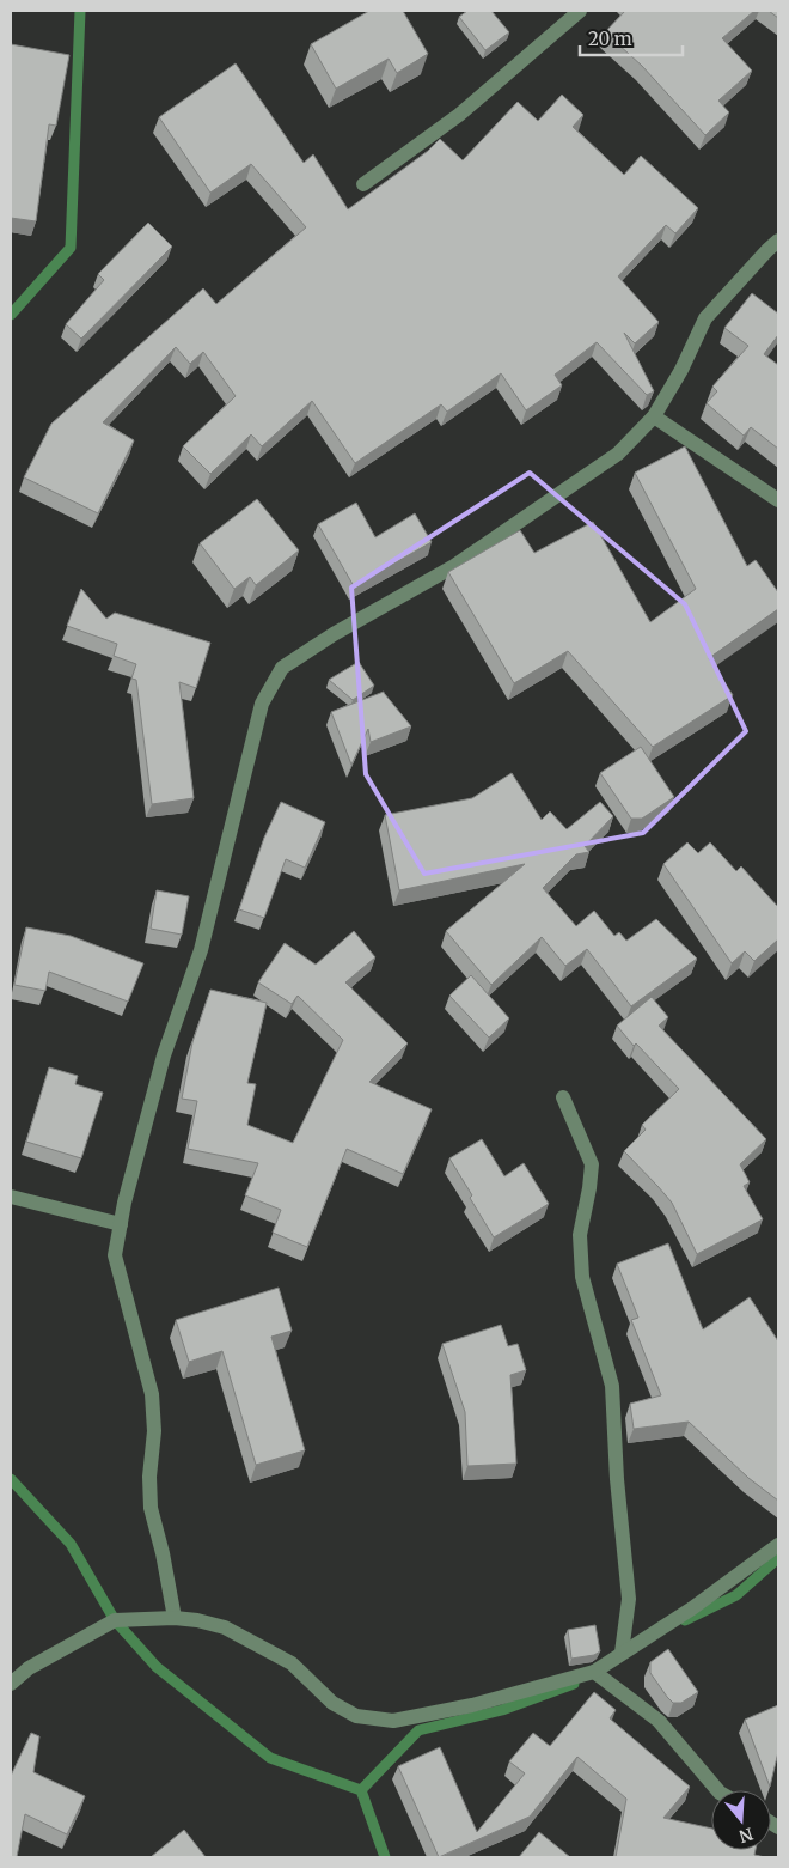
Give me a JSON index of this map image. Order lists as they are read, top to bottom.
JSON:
{
  "scale_bar": "20 m",
  "north": "bottom"
}
